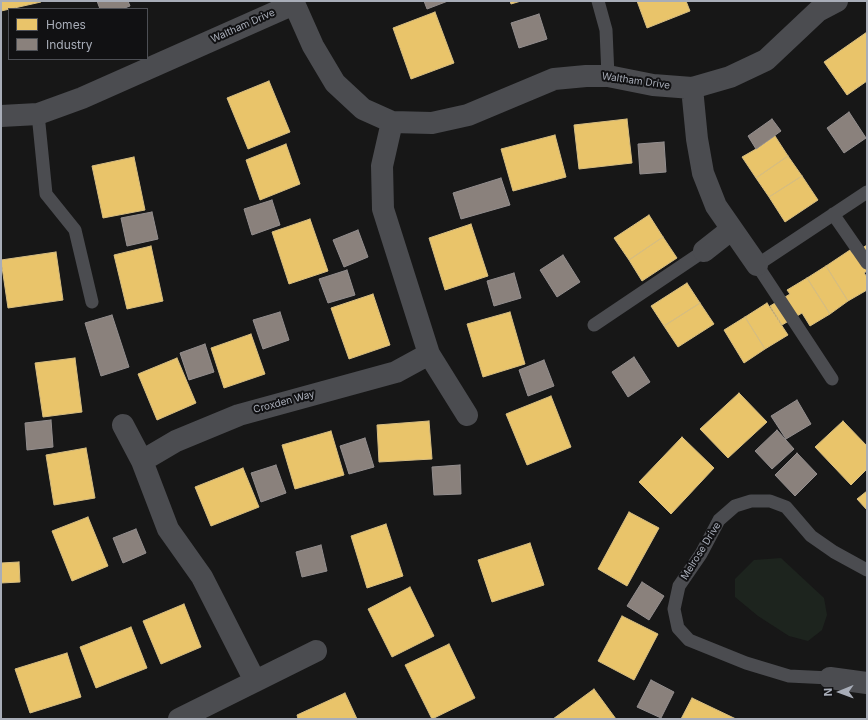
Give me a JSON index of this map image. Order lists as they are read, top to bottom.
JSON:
{
  "streets": {
    "street": ["Waltham Drive", "Croxden Way", "Melrose Drive"]
  },
  "legend": ["Homes", "Industry"],
  "north": "left"
}
